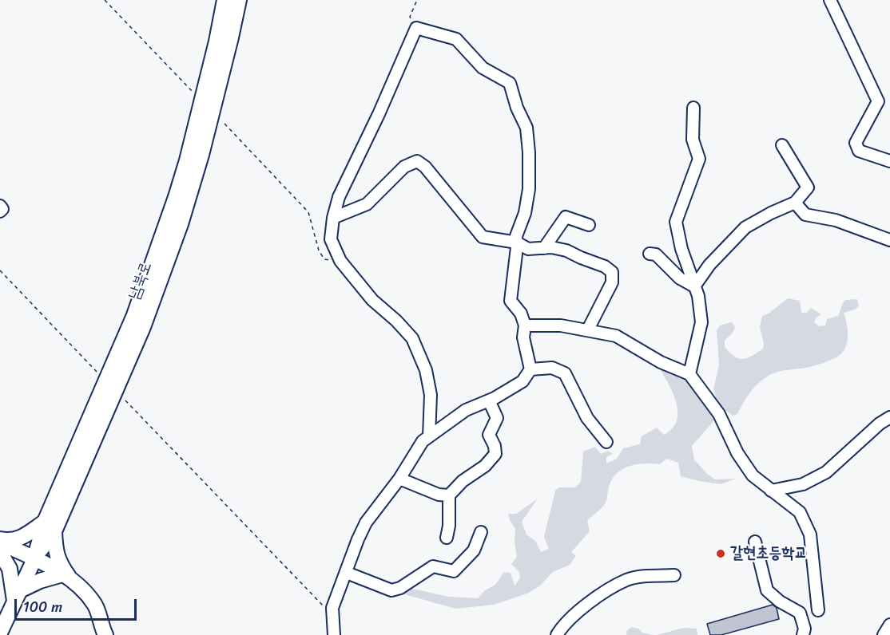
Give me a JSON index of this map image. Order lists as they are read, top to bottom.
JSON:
{
  "streets": {
    "main road": ["남북로"]
  },
  "places": ["갈현초등학교"],
  "scale_bar": "100 m"
}
